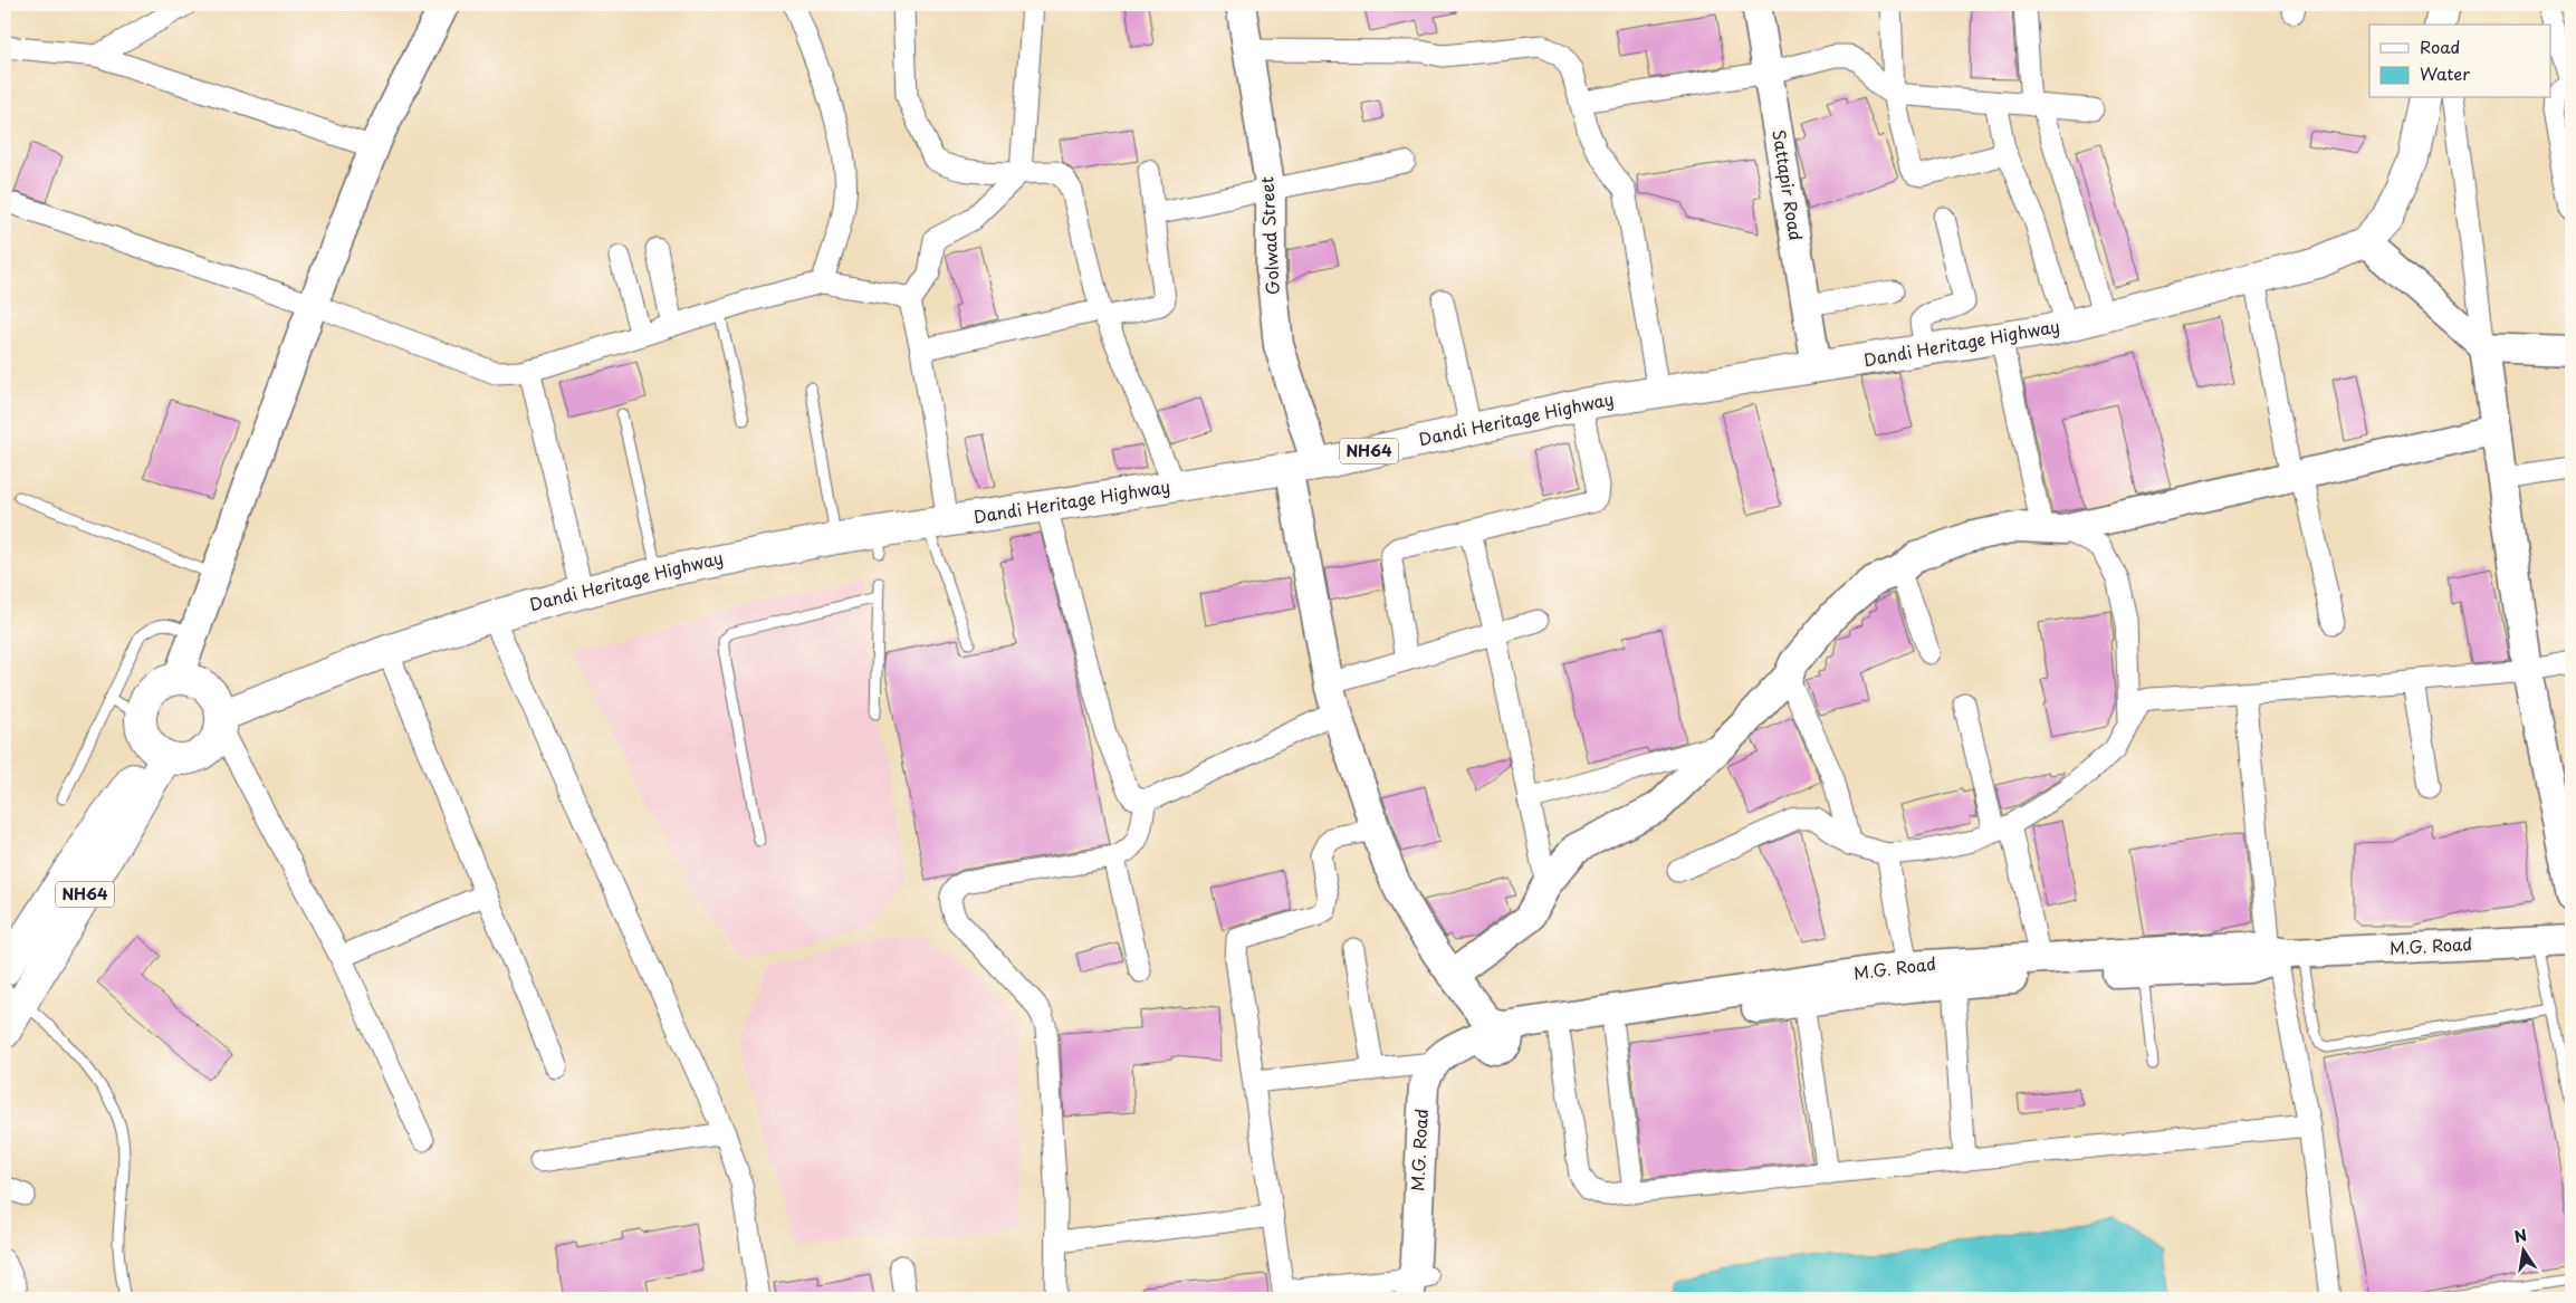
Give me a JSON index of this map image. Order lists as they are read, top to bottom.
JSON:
{
  "streets": {
    "highway": ["Dandi Heritage Highway", "NH64"],
    "main road": ["Sattapir Road", "Golwad Street", "M.G. Road"]
  },
  "crossings": [
    ["Sattapir Road", "Dandi Heritage Highway"],
    ["Golwad Street", "Dandi Heritage Highway"],
    ["Golwad Street", "M.G. Road"],
    ["Dandi Heritage Highway", "NH64"]
  ],
  "legend": ["Road", "Water"],
  "north": "top"
}
